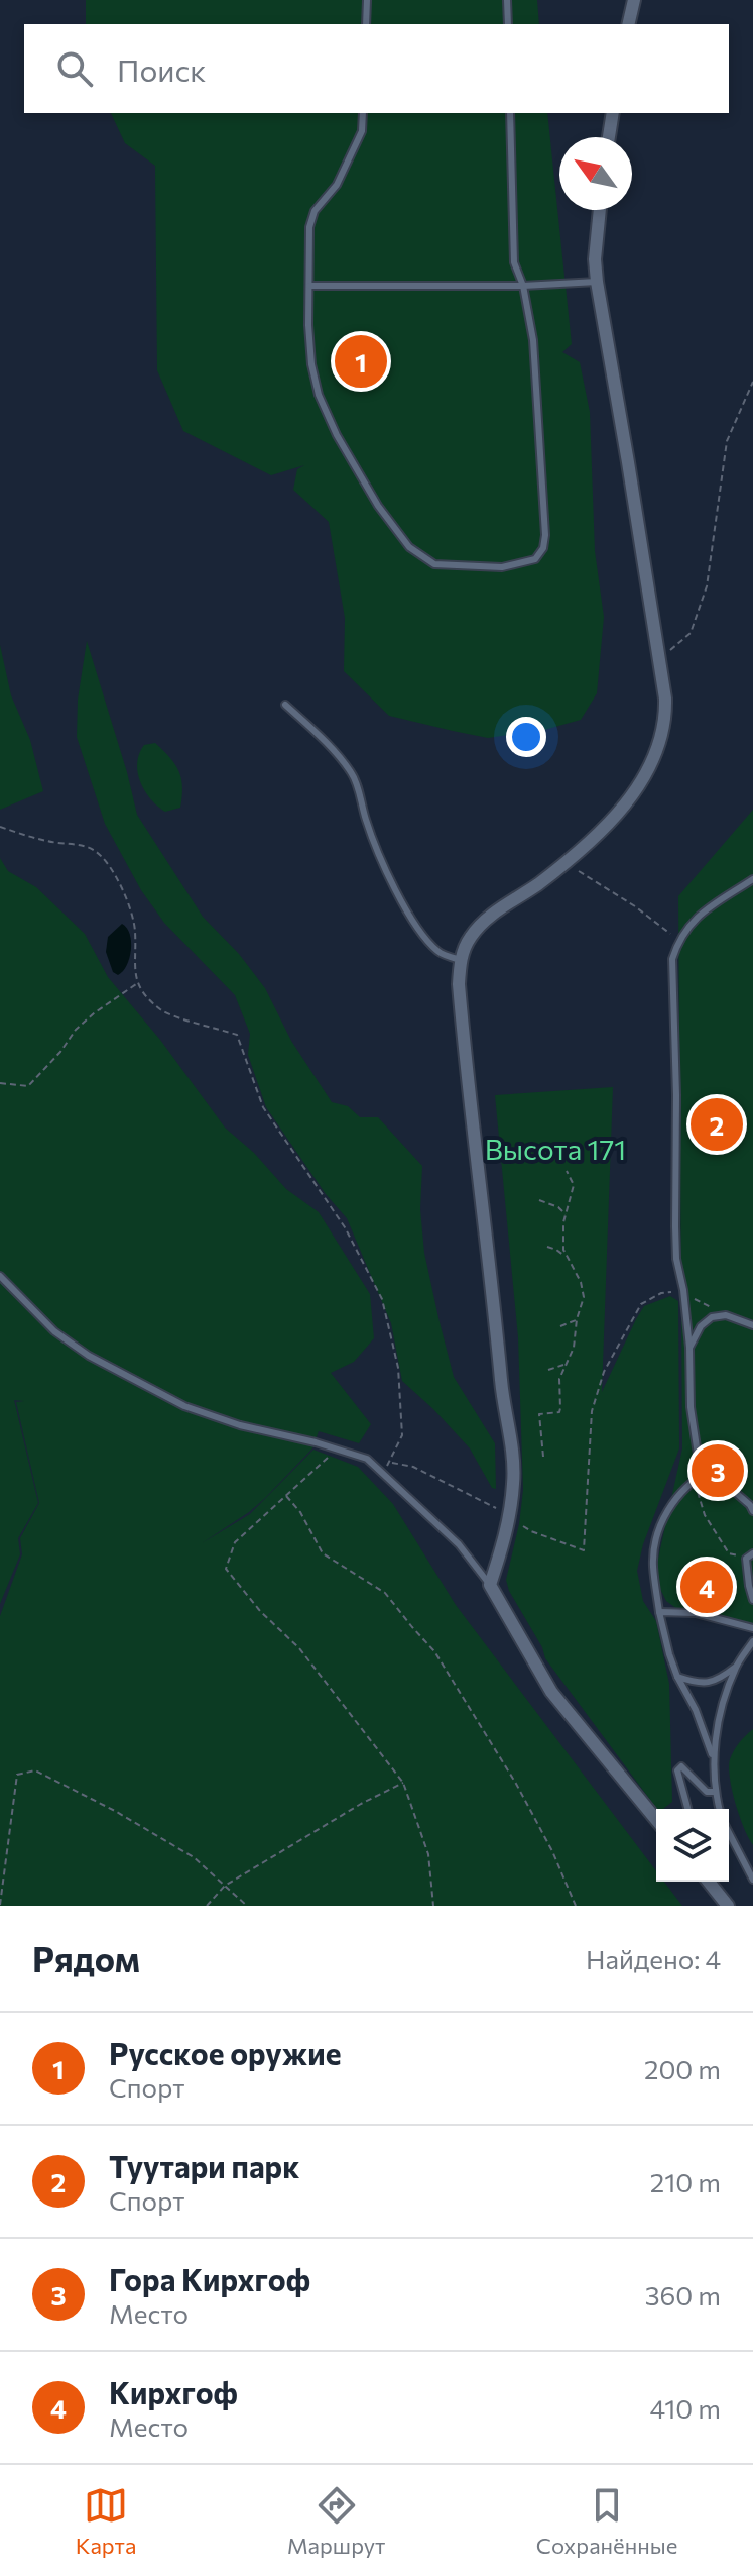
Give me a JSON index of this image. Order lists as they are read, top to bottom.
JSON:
{
  "parks": ["Высота 171"],
  "north": "top left",
  "page": {
    "search": "Поиск",
    "pins": [
      "1",
      "2",
      "3",
      "4"
    ],
    "heading": ["Рядом", "Найдено: 4"],
    "list": [
      {
        "mark": "1",
        "name": "Русское оружие",
        "note": "Спорт",
        "value": "200 m"
      },
      {
        "mark": "2",
        "name": "Туутари парк",
        "note": "Спорт",
        "value": "210 m"
      },
      {
        "mark": "3",
        "name": "Гора Кирхгоф",
        "note": "Место",
        "value": "360 m"
      },
      {
        "mark": "4",
        "name": "Кирхгоф",
        "note": "Место",
        "value": "410 m"
      }
    ],
    "nav": ["Карта", "Маршрут", "Сохранённые"]
  }
}
